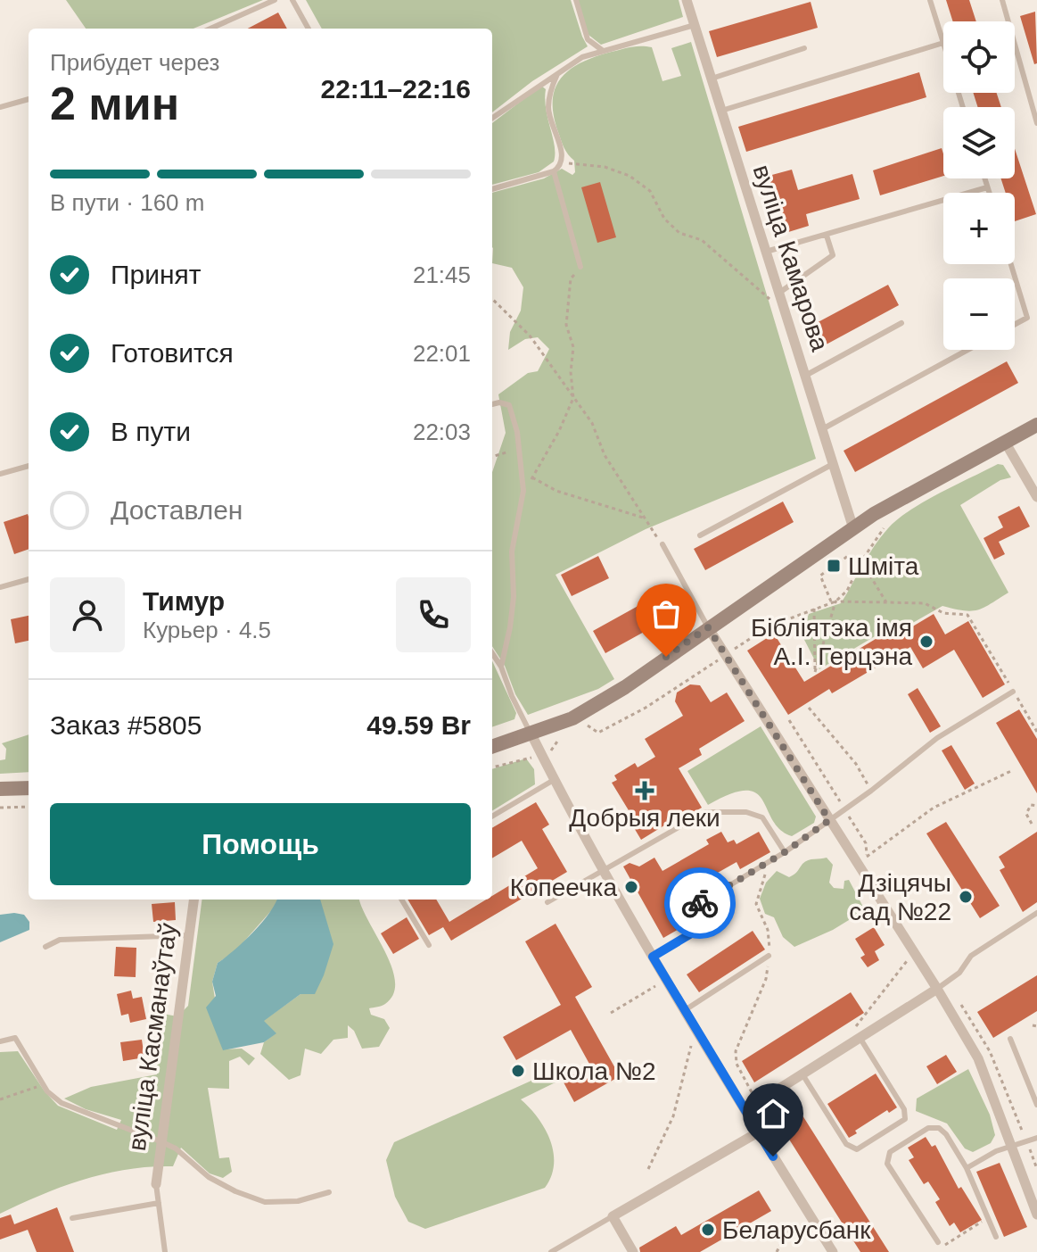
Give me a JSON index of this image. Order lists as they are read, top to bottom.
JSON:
{
  "streets": {
    "street": ["вуліца Камарова", "вуліца Касманаўтаў"]
  },
  "places": {
    "transit": ["Шміта"],
    "other": [
      "Бібліятэка імя А.І. Герцэна",
      "Копеечка",
      "Дзіцячы сад №22",
      "Школа №2",
      "Беларусбанк"
    ],
    "health": ["Добрыя леки"]
  },
  "page": {
    "map_buttons": ["+", "−"],
    "heading": ["2 мин", "Прибудет через", "22:11–22:16"],
    "panel": [
      "Тимур",
      "Курьер · 4.5",
      "Заказ #5805",
      "49.59 Br"
    ],
    "bar": "В пути · 160 m",
    "list": [
      ["Принят", "21:45"],
      ["Готовится", "22:01"],
      ["В пути", "22:03"],
      "Доставлен"
    ],
    "buttons": "Помощь"
  }
}
